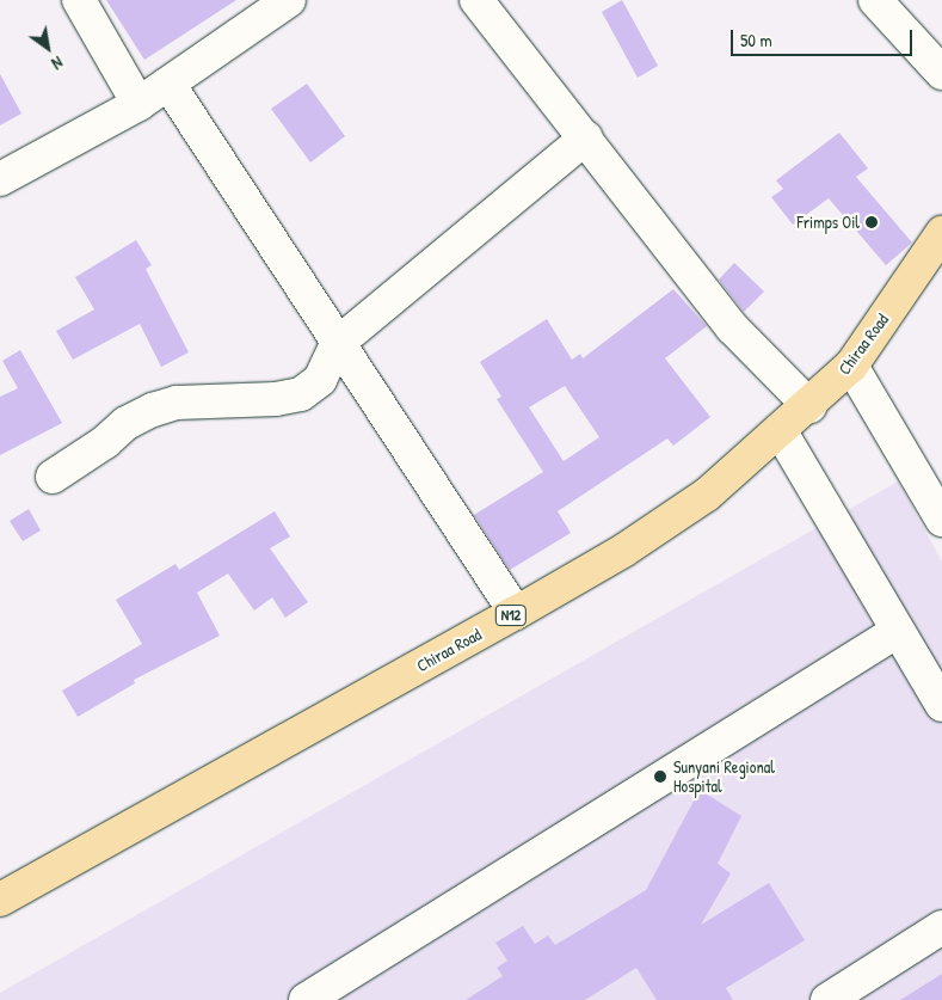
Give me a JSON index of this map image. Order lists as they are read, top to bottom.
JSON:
{
  "streets": {
    "highway": ["Chiraa Road", "N12"]
  },
  "places": ["Frimps Oil", "Sunyani Regional Hospital"],
  "scale_bar": "50 m",
  "north": "bottom right"
}
